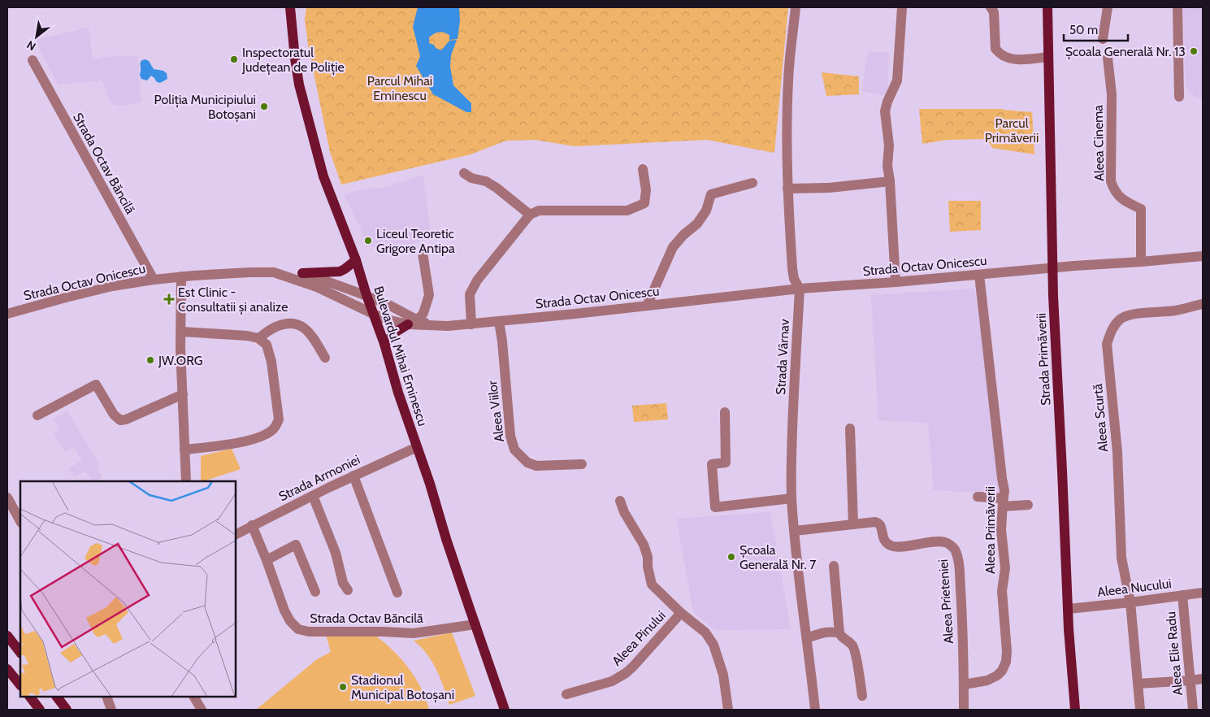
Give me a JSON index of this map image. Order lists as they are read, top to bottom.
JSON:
{
  "streets": {
    "main road": ["Bulevardul Mihai Eminescu", "Strada Primăverii"],
    "street": [
      "Aleea Cinema",
      "Strada Octav Băncilă",
      "Strada Octav Onicescu",
      "Strada Vârnav",
      "Aleea Viilor",
      "Aleea Scurtă",
      "Strada Armoniei",
      "Aleea Primăverii",
      "Aleea Nucului",
      "Aleea Prieteniei",
      "Aleea Pinului",
      "Aleea Elie Radu"
    ]
  },
  "crossings": [
    ["Aleea Cinema", "Strada Octav Onicescu"],
    ["Strada Octav Băncilă", "Strada Octav Onicescu"],
    ["Strada Octav Băncilă", "Bulevardul Mihai Eminescu"],
    ["Strada Octav Băncilă", "Strada Armoniei"],
    ["Strada Octav Onicescu", "Bulevardul Mihai Eminescu"],
    ["Strada Octav Onicescu", "Strada Vârnav"],
    ["Strada Octav Onicescu", "Strada Primăverii"],
    ["Strada Octav Onicescu", "Aleea Viilor"],
    ["Strada Octav Onicescu", "Aleea Primăverii"],
    ["Bulevardul Mihai Eminescu", "Strada Armoniei"],
    ["Strada Vârnav", "Aleea Prieteniei"],
    ["Strada Primăverii", "Aleea Nucului"],
    ["Aleea Scurtă", "Aleea Nucului"],
    ["Aleea Primăverii", "Aleea Prieteniei"],
    ["Aleea Nucului", "Aleea Elie Radu"]
  ],
  "parks": ["Parcul Mihai Eminescu", "Parcul Primăverii"],
  "places": {
    "other": [
      "Școala Generală Nr. 13",
      "Inspectoratul Județean de Poliție",
      "Poliția Municipiului Botoșani",
      "Liceul Teoretic Grigore Antipa",
      "JW.ORG",
      "Școala Generală Nr. 7",
      "Stadionul Municipal Botoșani"
    ],
    "health": ["Est Clinic - Consultatii și analize"]
  },
  "scale_bar": "50 m",
  "north": "bottom left"
}
